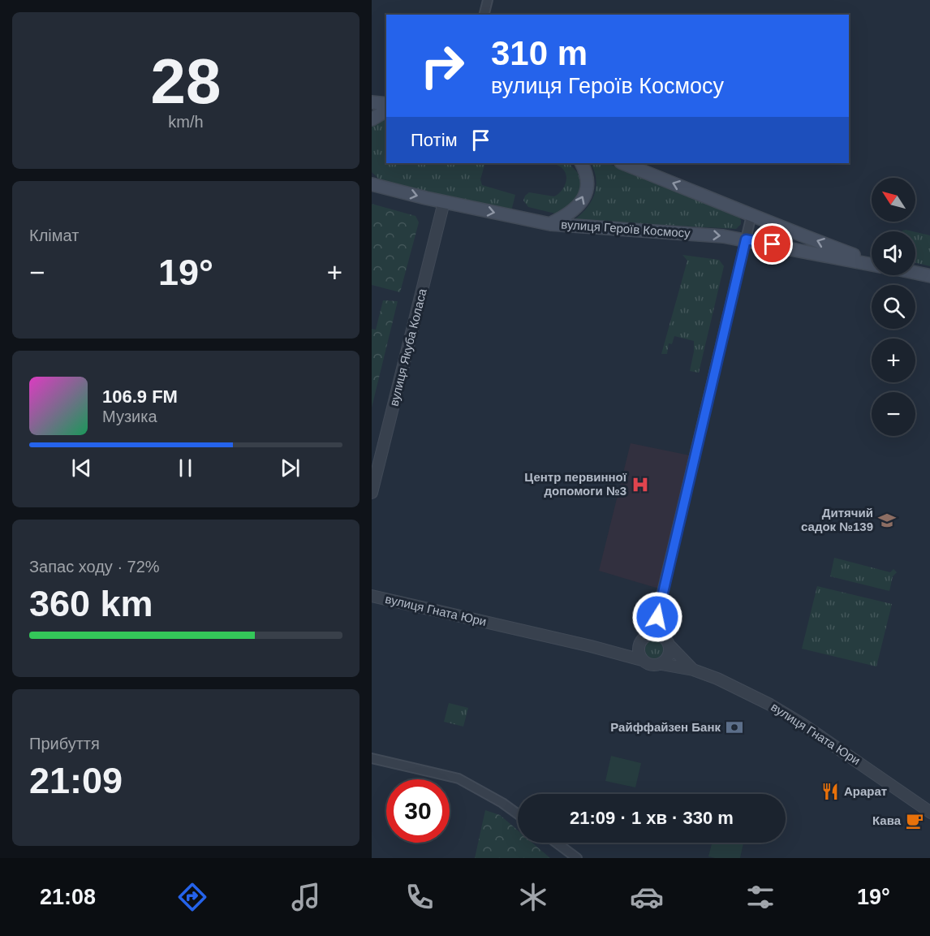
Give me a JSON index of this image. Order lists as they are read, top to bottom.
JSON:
{
  "streets": {
    "main road": ["вулиця Героїв Космосу"],
    "street": ["вулиця Якуба Коласа", "вулиця Гната Юри"]
  },
  "crossings": [
    ["вулиця Героїв Космосу", "вулиця Якуба Коласа"]
  ],
  "places": {
    "hospital": ["Центр первинної допомоги №3"],
    "school or university": ["Дитячий садок №139"],
    "bank": ["Райффайзен Банк"],
    "restaurant": ["Арарат"],
    "cafe": ["Кава"]
  },
  "north": "top left",
  "page": {
    "tile": [
      ["28", "km/h"],
      "Клімат",
      ["Запас ходу · 72%", "360 km"],
      ["Прибуття", "21:09"]
    ],
    "turn": ["310 m", "вулиця Героїв Космосу"],
    "then": "Потім",
    "map_buttons": ["+", "−"],
    "heat": ["−", "19°", "+"],
    "song": ["106.9 FM", "Музика"],
    "limit": "30",
    "trip": "21:09 · 1 хв · 330 m",
    "tabs": ["21:08", "19°"]
  }
}
